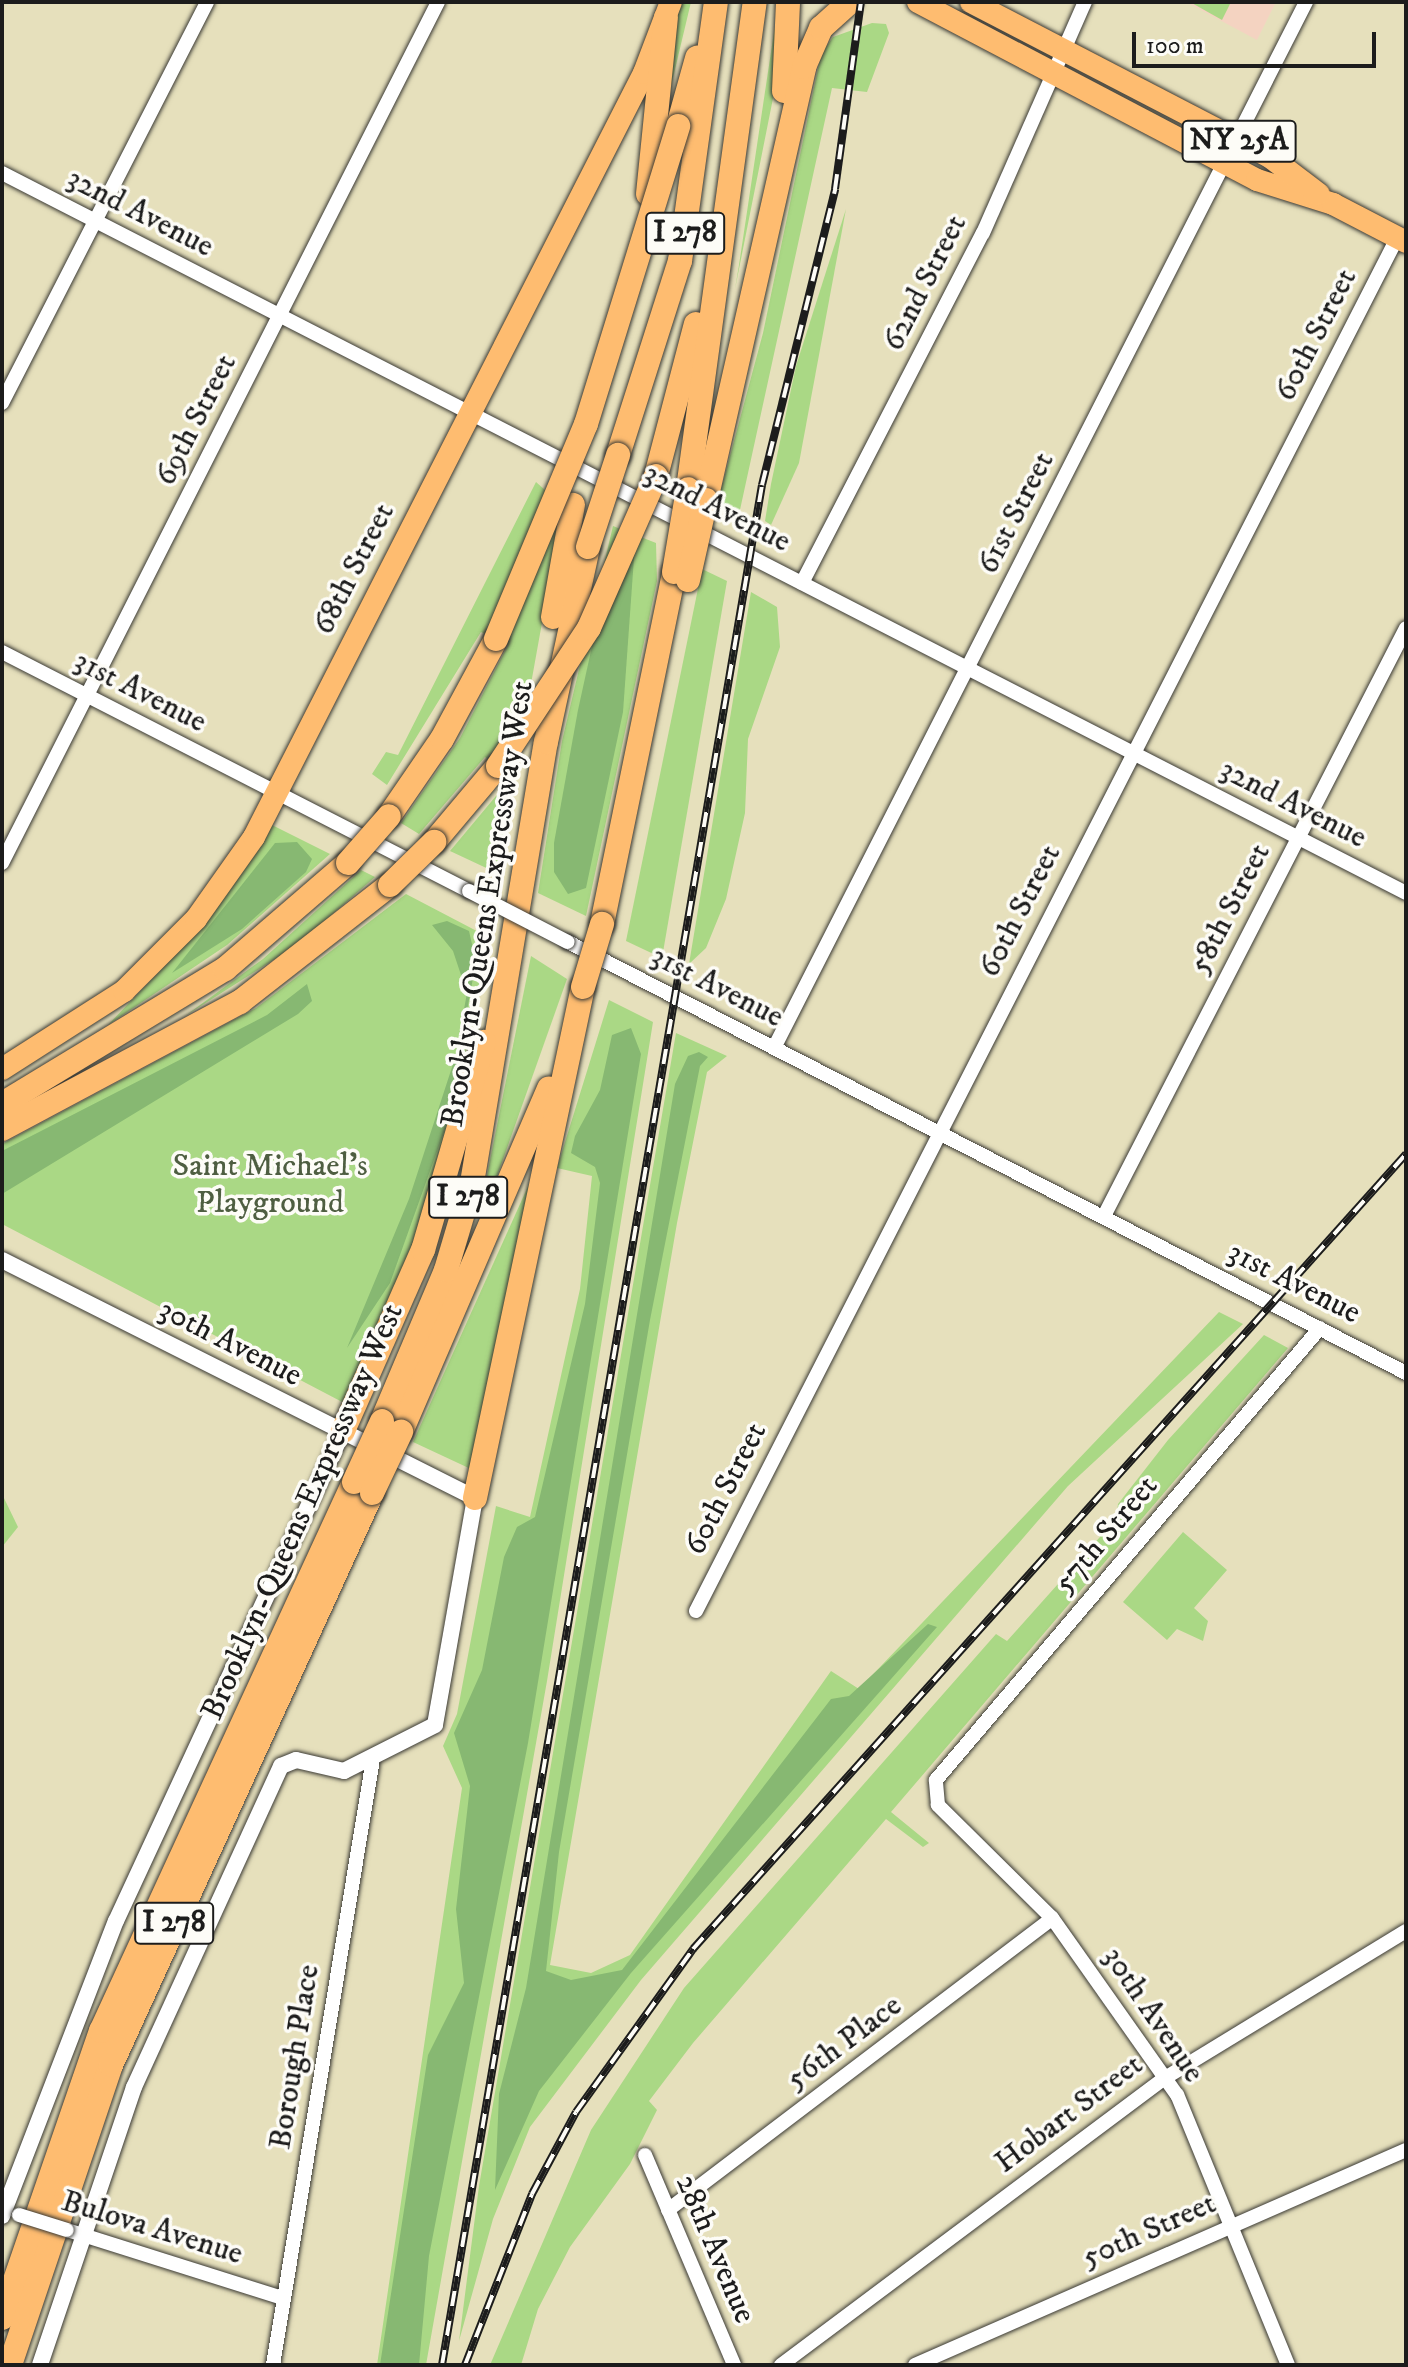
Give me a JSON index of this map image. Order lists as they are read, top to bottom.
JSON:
{
  "streets": {
    "highway": ["I 278", "Brooklyn-Queens Expressway West"],
    "main road": ["NY 25A", "68th Street"],
    "street": [
      "32nd Avenue",
      "62nd Street",
      "60th Street",
      "69th Street",
      "61st Street",
      "31st Avenue",
      "58th Street",
      "30th Avenue",
      "57th Street",
      "56th Place",
      "Borough Place",
      "Hobart Street",
      "Bulova Avenue",
      "50th Street",
      "28th Avenue"
    ]
  },
  "crossings": [
    ["NY 25A", "62nd Street"],
    ["NY 25A", "60th Street"],
    ["NY 25A", "61st Street"],
    ["32nd Avenue", "62nd Street"],
    ["32nd Avenue", "60th Street"],
    ["32nd Avenue", "69th Street"],
    ["32nd Avenue", "61st Street"],
    ["32nd Avenue", "68th Street"],
    ["32nd Avenue", "58th Street"],
    ["I 278", "Brooklyn-Queens Expressway West"],
    ["60th Street", "31st Avenue"],
    ["69th Street", "31st Avenue"],
    ["61st Street", "31st Avenue"],
    ["68th Street", "31st Avenue"],
    ["31st Avenue", "58th Street"],
    ["31st Avenue", "57th Street"],
    ["Brooklyn-Queens Expressway West", "30th Avenue"],
    ["Brooklyn-Queens Expressway West", "Bulova Avenue"],
    ["30th Avenue", "57th Street"],
    ["30th Avenue", "56th Place"],
    ["30th Avenue", "Hobart Street"],
    ["30th Avenue", "50th Street"],
    ["56th Place", "28th Avenue"],
    ["Borough Place", "Bulova Avenue"]
  ],
  "parks": ["Saint Michael's Playground"],
  "scale_bar": "100 m"
}
